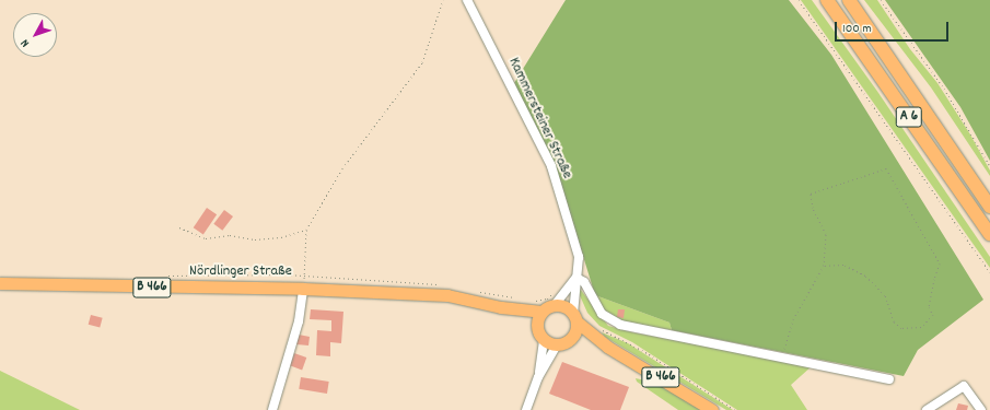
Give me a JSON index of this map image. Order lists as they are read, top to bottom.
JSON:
{
  "streets": {
    "highway": ["A 6"],
    "main road": ["Nördlinger Straße", "B 466"],
    "street": ["Kammersteiner Straße"]
  },
  "crossings": [
    ["Kammersteiner Straße", "B 466"],
    ["Nördlinger Straße", "B 466"]
  ],
  "scale_bar": "100 m",
  "north": "bottom left"
}
